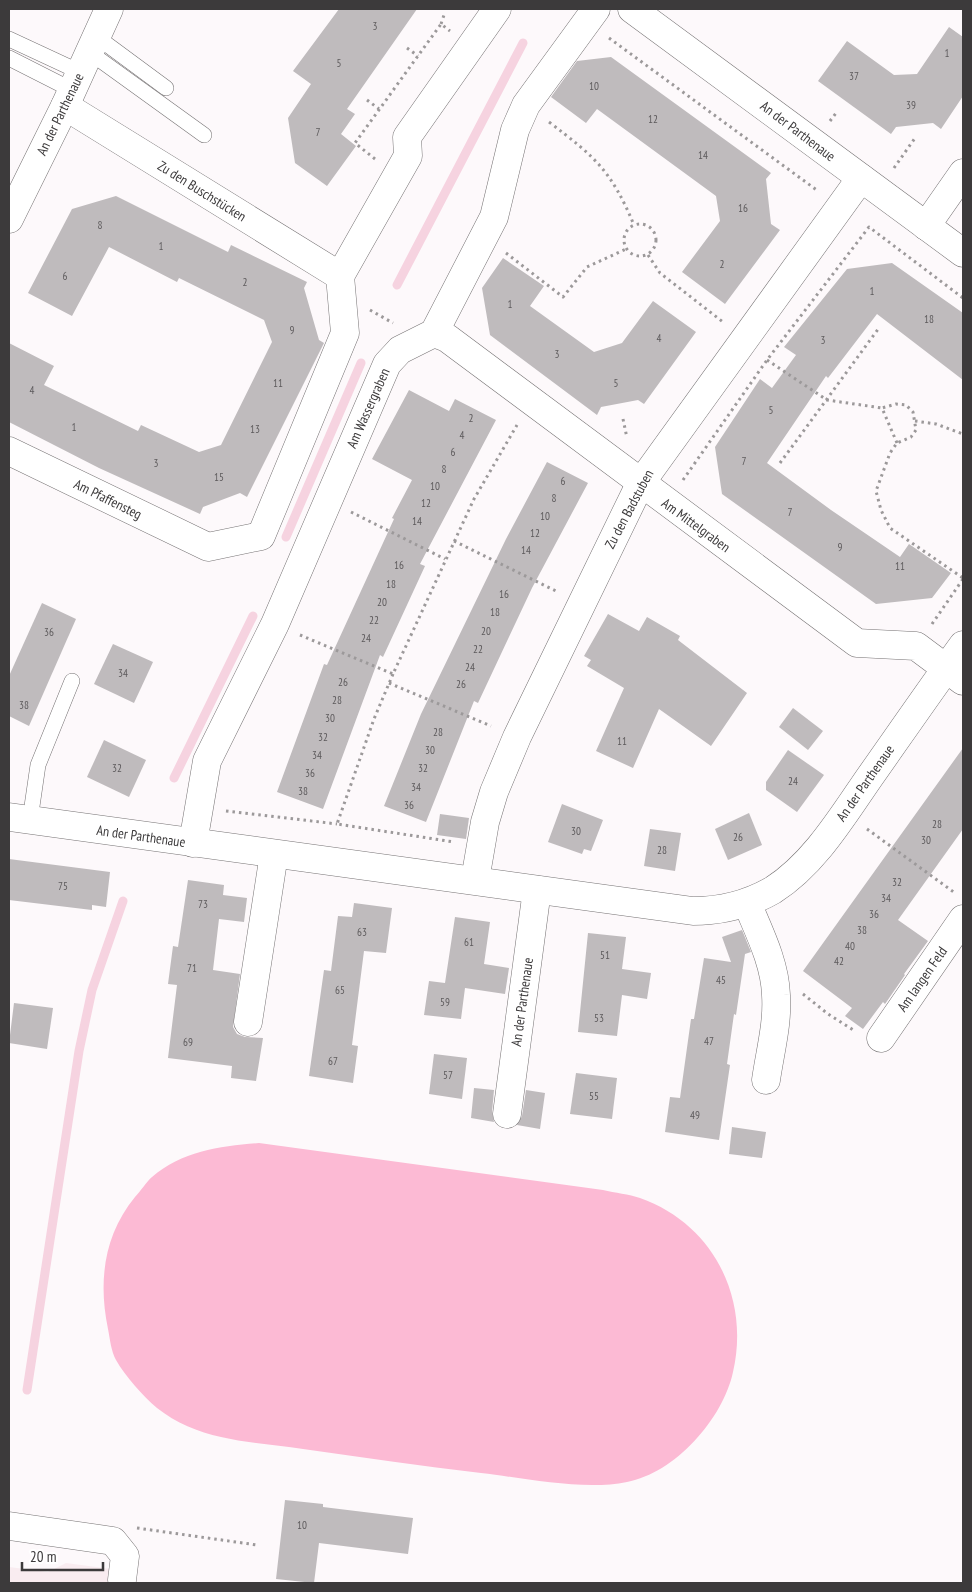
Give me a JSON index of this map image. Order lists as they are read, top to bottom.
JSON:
{
  "streets": {
    "street": [
      "An der Parthenaue",
      "Zu den Buschstücken",
      "Am Wassergraben",
      "Am Pfaffensteg",
      "Zu den Badstuben",
      "Am Mittelgraben",
      "Am langen Feld"
    ]
  },
  "crossings": [
    ["An der Parthenaue", "Zu den Buschstücken"],
    ["An der Parthenaue", "Am Wassergraben"],
    ["An der Parthenaue", "Zu den Badstuben"],
    ["Zu den Buschstücken", "Am Pfaffensteg"],
    ["Am Wassergraben", "Am Mittelgraben"],
    ["Zu den Badstuben", "Am Mittelgraben"]
  ],
  "house_numbers": [
    "3",
    "1",
    "5",
    "37",
    "10",
    "39",
    "12",
    "7",
    "14",
    "16",
    "8",
    "1",
    "2",
    "6",
    "2",
    "1",
    "1",
    "18",
    "9",
    "4",
    "3",
    "3",
    "11",
    "5",
    "4",
    "5",
    "2",
    "1",
    "13",
    "4",
    "6",
    "7",
    "3",
    "8",
    "15",
    "6",
    "10",
    "8",
    "12",
    "7",
    "10",
    "14",
    "12",
    "9",
    "14",
    "16",
    "11",
    "18",
    "16",
    "20",
    "18",
    "22",
    "20",
    "36",
    "24",
    "22",
    "24",
    "34",
    "26",
    "26",
    "28",
    "38",
    "30",
    "28",
    "32",
    "11",
    "30",
    "34",
    "32",
    "32",
    "36",
    "24",
    "34",
    "38",
    "36",
    "28",
    "30",
    "26",
    "30",
    "28",
    "32",
    "75",
    "34",
    "73",
    "36",
    "38",
    "63",
    "61",
    "40",
    "51",
    "42",
    "71",
    "45",
    "65",
    "59",
    "53",
    "47",
    "69",
    "67",
    "57",
    "55",
    "49",
    "10"
  ],
  "scale_bar": "20 m"
}
